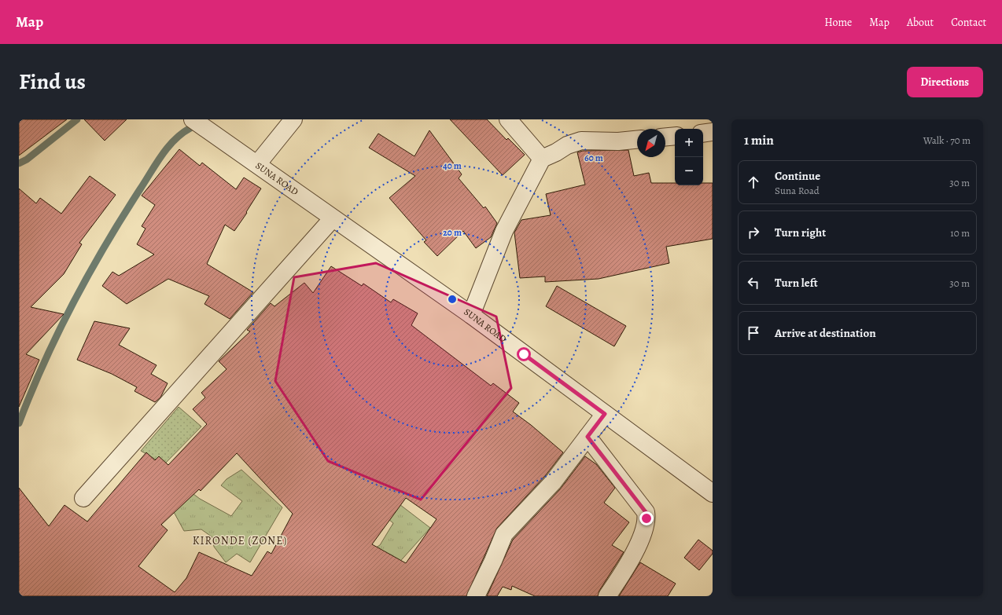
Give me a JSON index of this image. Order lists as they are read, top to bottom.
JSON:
{
  "streets": {
    "street": ["SUNA ROAD"]
  },
  "districts": ["KIRONDE (ZONE)"],
  "north": "bottom left",
  "page": {
    "header": "Map",
    "nav": [
      "Home",
      "Map",
      "About",
      "Contact"
    ],
    "title": "Find us",
    "buttons": "Directions",
    "heading": ["1 min", "Walk · 70 m"],
    "map_buttons": ["+", "−"],
    "list": [
      ["Continue", "Suna Road", "30 m"],
      ["Turn right", "10 m"],
      ["Turn left", "30 m"],
      "Arrive at destination"
    ]
  },
  "rings": ["60 m", "40 m", "20 m"]
}
